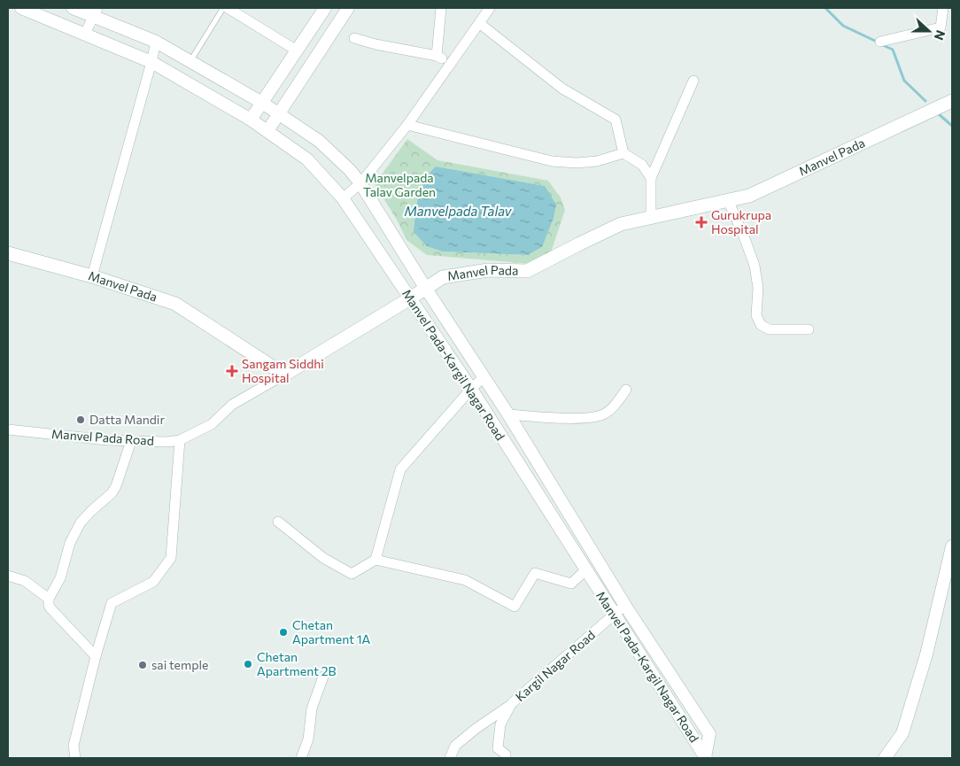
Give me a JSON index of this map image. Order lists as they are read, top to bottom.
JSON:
{
  "streets": {
    "main road": ["Manvel Pada"],
    "street": ["Manvel Pada-Kargil Nagar Road", "Manvel Pada Road", "Kargil Nagar Road"]
  },
  "crossings": [
    ["Manvel Pada", "Manvel Pada-Kargil Nagar Road"],
    ["Manvel Pada", "Manvel Pada Road"],
    ["Manvel Pada-Kargil Nagar Road", "Kargil Nagar Road"]
  ],
  "water": ["Manvelpada Talav"],
  "parks": ["Manvelpada Talav Garden"],
  "places": {
    "health": ["Gurukrupa Hospital", "Sangam Siddhi Hospital"],
    "other": [
      "Datta Mandir",
      "Chetan Apartment 1A",
      "Chetan Apartment 2B",
      "sai temple"
    ]
  },
  "north": "right"
}
